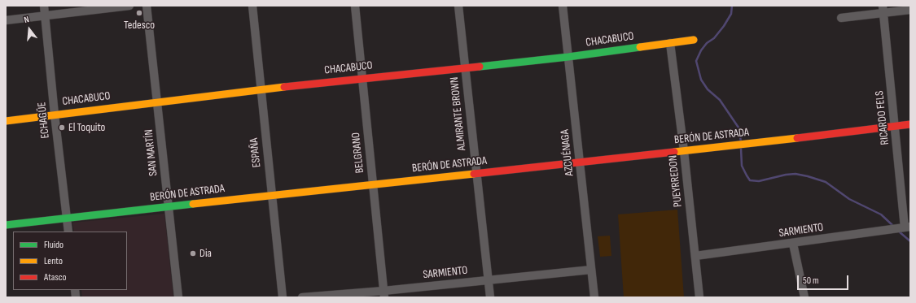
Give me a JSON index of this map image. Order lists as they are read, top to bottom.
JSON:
{
  "streets": {
    "street": [
      "CHACABUCO",
      "ALMIRANTE BROWN",
      "RICARDO FELS",
      "ECHAGÜE",
      "BERÓN DE ASTRADA",
      "SAN MARTÍN",
      "ESPAÑA",
      "BELGRANO",
      "AZCUÉNAGA",
      "PUEYRREDON",
      "SARMIENTO"
    ]
  },
  "crossings": [
    ["CHACABUCO", "ALMIRANTE BROWN"],
    ["CHACABUCO", "ECHAGÜE"],
    ["CHACABUCO", "SAN MARTÍN"],
    ["CHACABUCO", "ESPAÑA"],
    ["CHACABUCO", "BELGRANO"],
    ["CHACABUCO", "AZCUÉNAGA"],
    ["CHACABUCO", "PUEYRREDON"],
    ["ALMIRANTE BROWN", "BERÓN DE ASTRADA"],
    ["ALMIRANTE BROWN", "SARMIENTO"],
    ["RICARDO FELS", "BERÓN DE ASTRADA"],
    ["RICARDO FELS", "SARMIENTO"],
    ["ECHAGÜE", "BERÓN DE ASTRADA"],
    ["BERÓN DE ASTRADA", "SAN MARTÍN"],
    ["BERÓN DE ASTRADA", "ESPAÑA"],
    ["BERÓN DE ASTRADA", "BELGRANO"],
    ["BERÓN DE ASTRADA", "AZCUÉNAGA"],
    ["BERÓN DE ASTRADA", "PUEYRREDON"],
    ["BELGRANO", "SARMIENTO"],
    ["AZCUÉNAGA", "SARMIENTO"],
    ["PUEYRREDON", "SARMIENTO"]
  ],
  "places": ["Tedesco", "El Toquito", "Dia"],
  "legend": ["Fluido", "Lento", "Atasco"],
  "scale_bar": "50 m",
  "north": "top"
}
